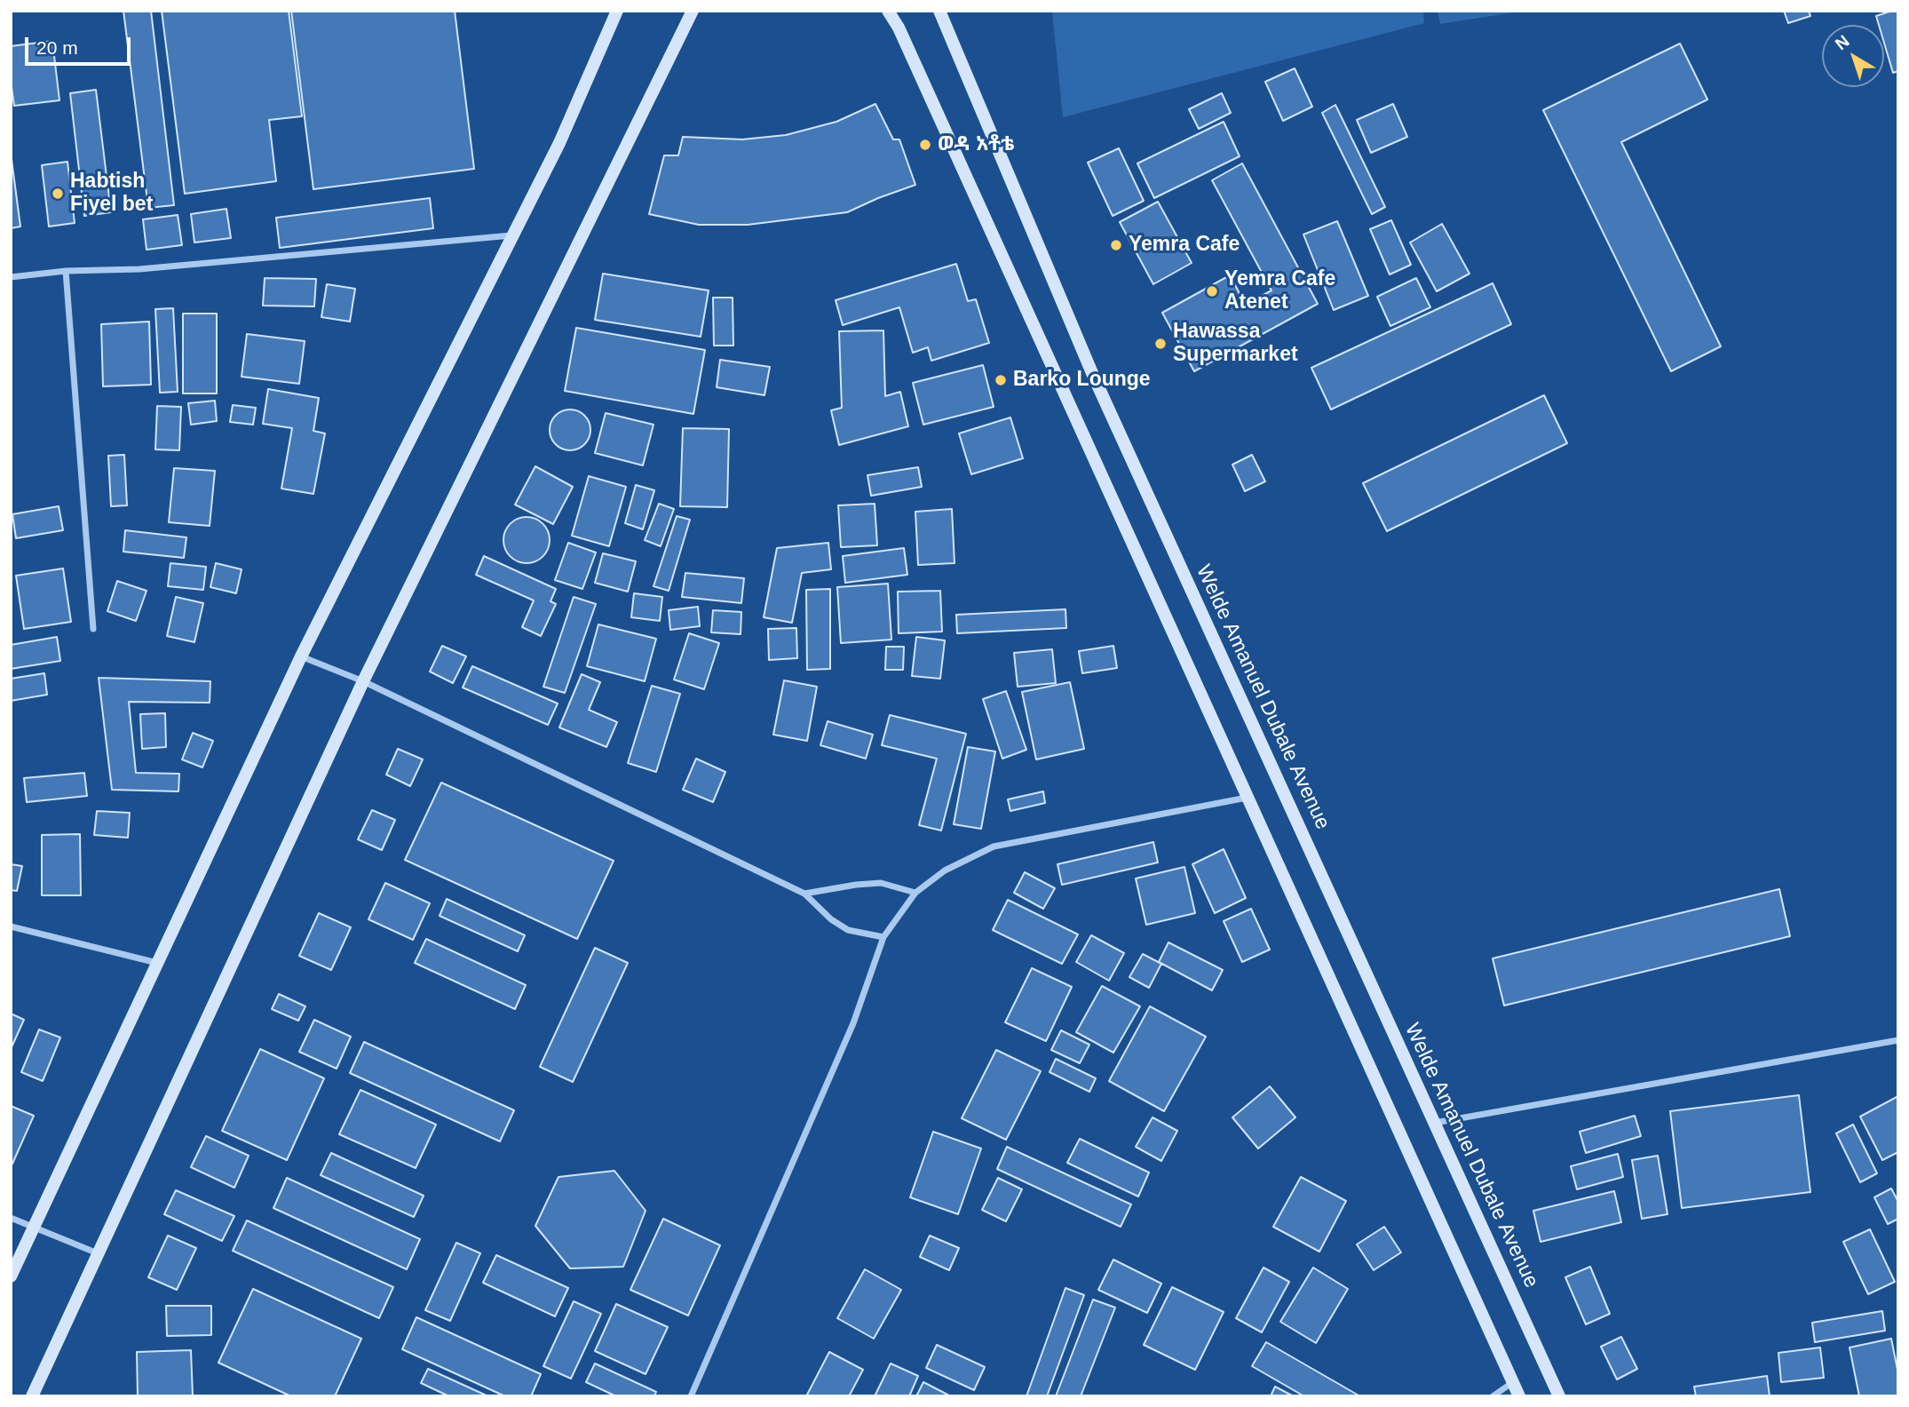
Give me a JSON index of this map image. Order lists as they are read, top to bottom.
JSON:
{
  "streets": {
    "main road": ["Welde Amanuel Dubale Avenue"]
  },
  "places": [
    "ወዳ አቶቴ",
    "Habtish Fiyel bet",
    "Yemra Cafe",
    "Yemra Cafe Atenet",
    "Hawassa Supermarket",
    "Barko Lounge"
  ],
  "scale_bar": "20 m",
  "north": "top left"
}
